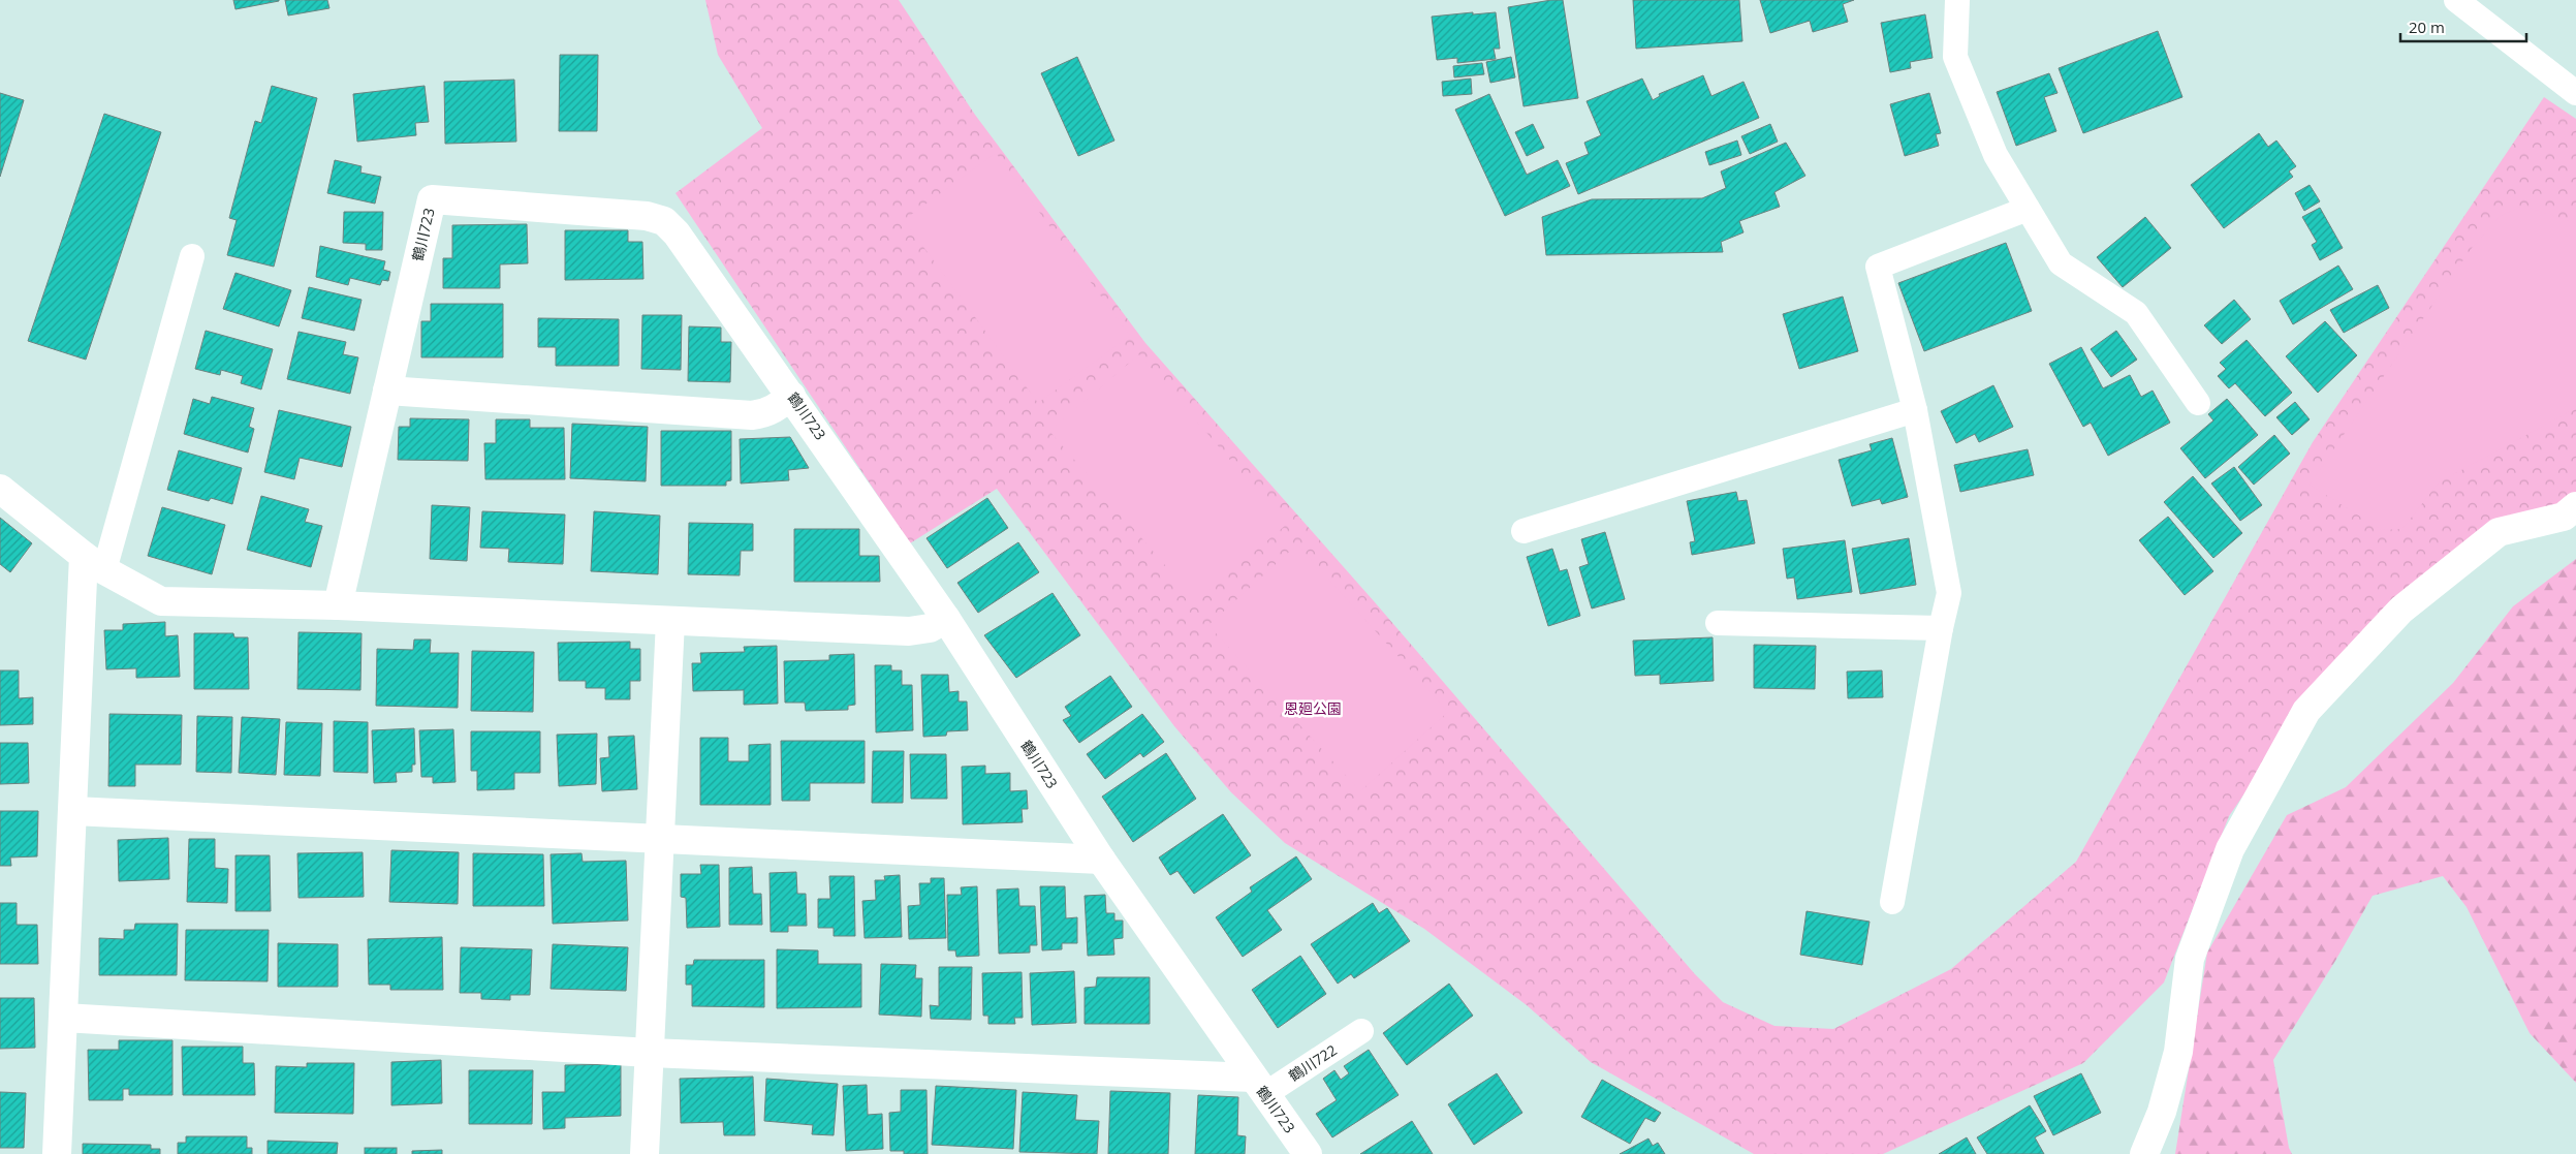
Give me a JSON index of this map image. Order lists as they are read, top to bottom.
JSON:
{
  "streets": {
    "street": ["鶴川723"],
    "lane": ["鶴川722"]
  },
  "crossings": [
    ["鶴川723", "鶴川722"]
  ],
  "parks": ["恩廻公園"],
  "scale_bar": "20 m"
}
